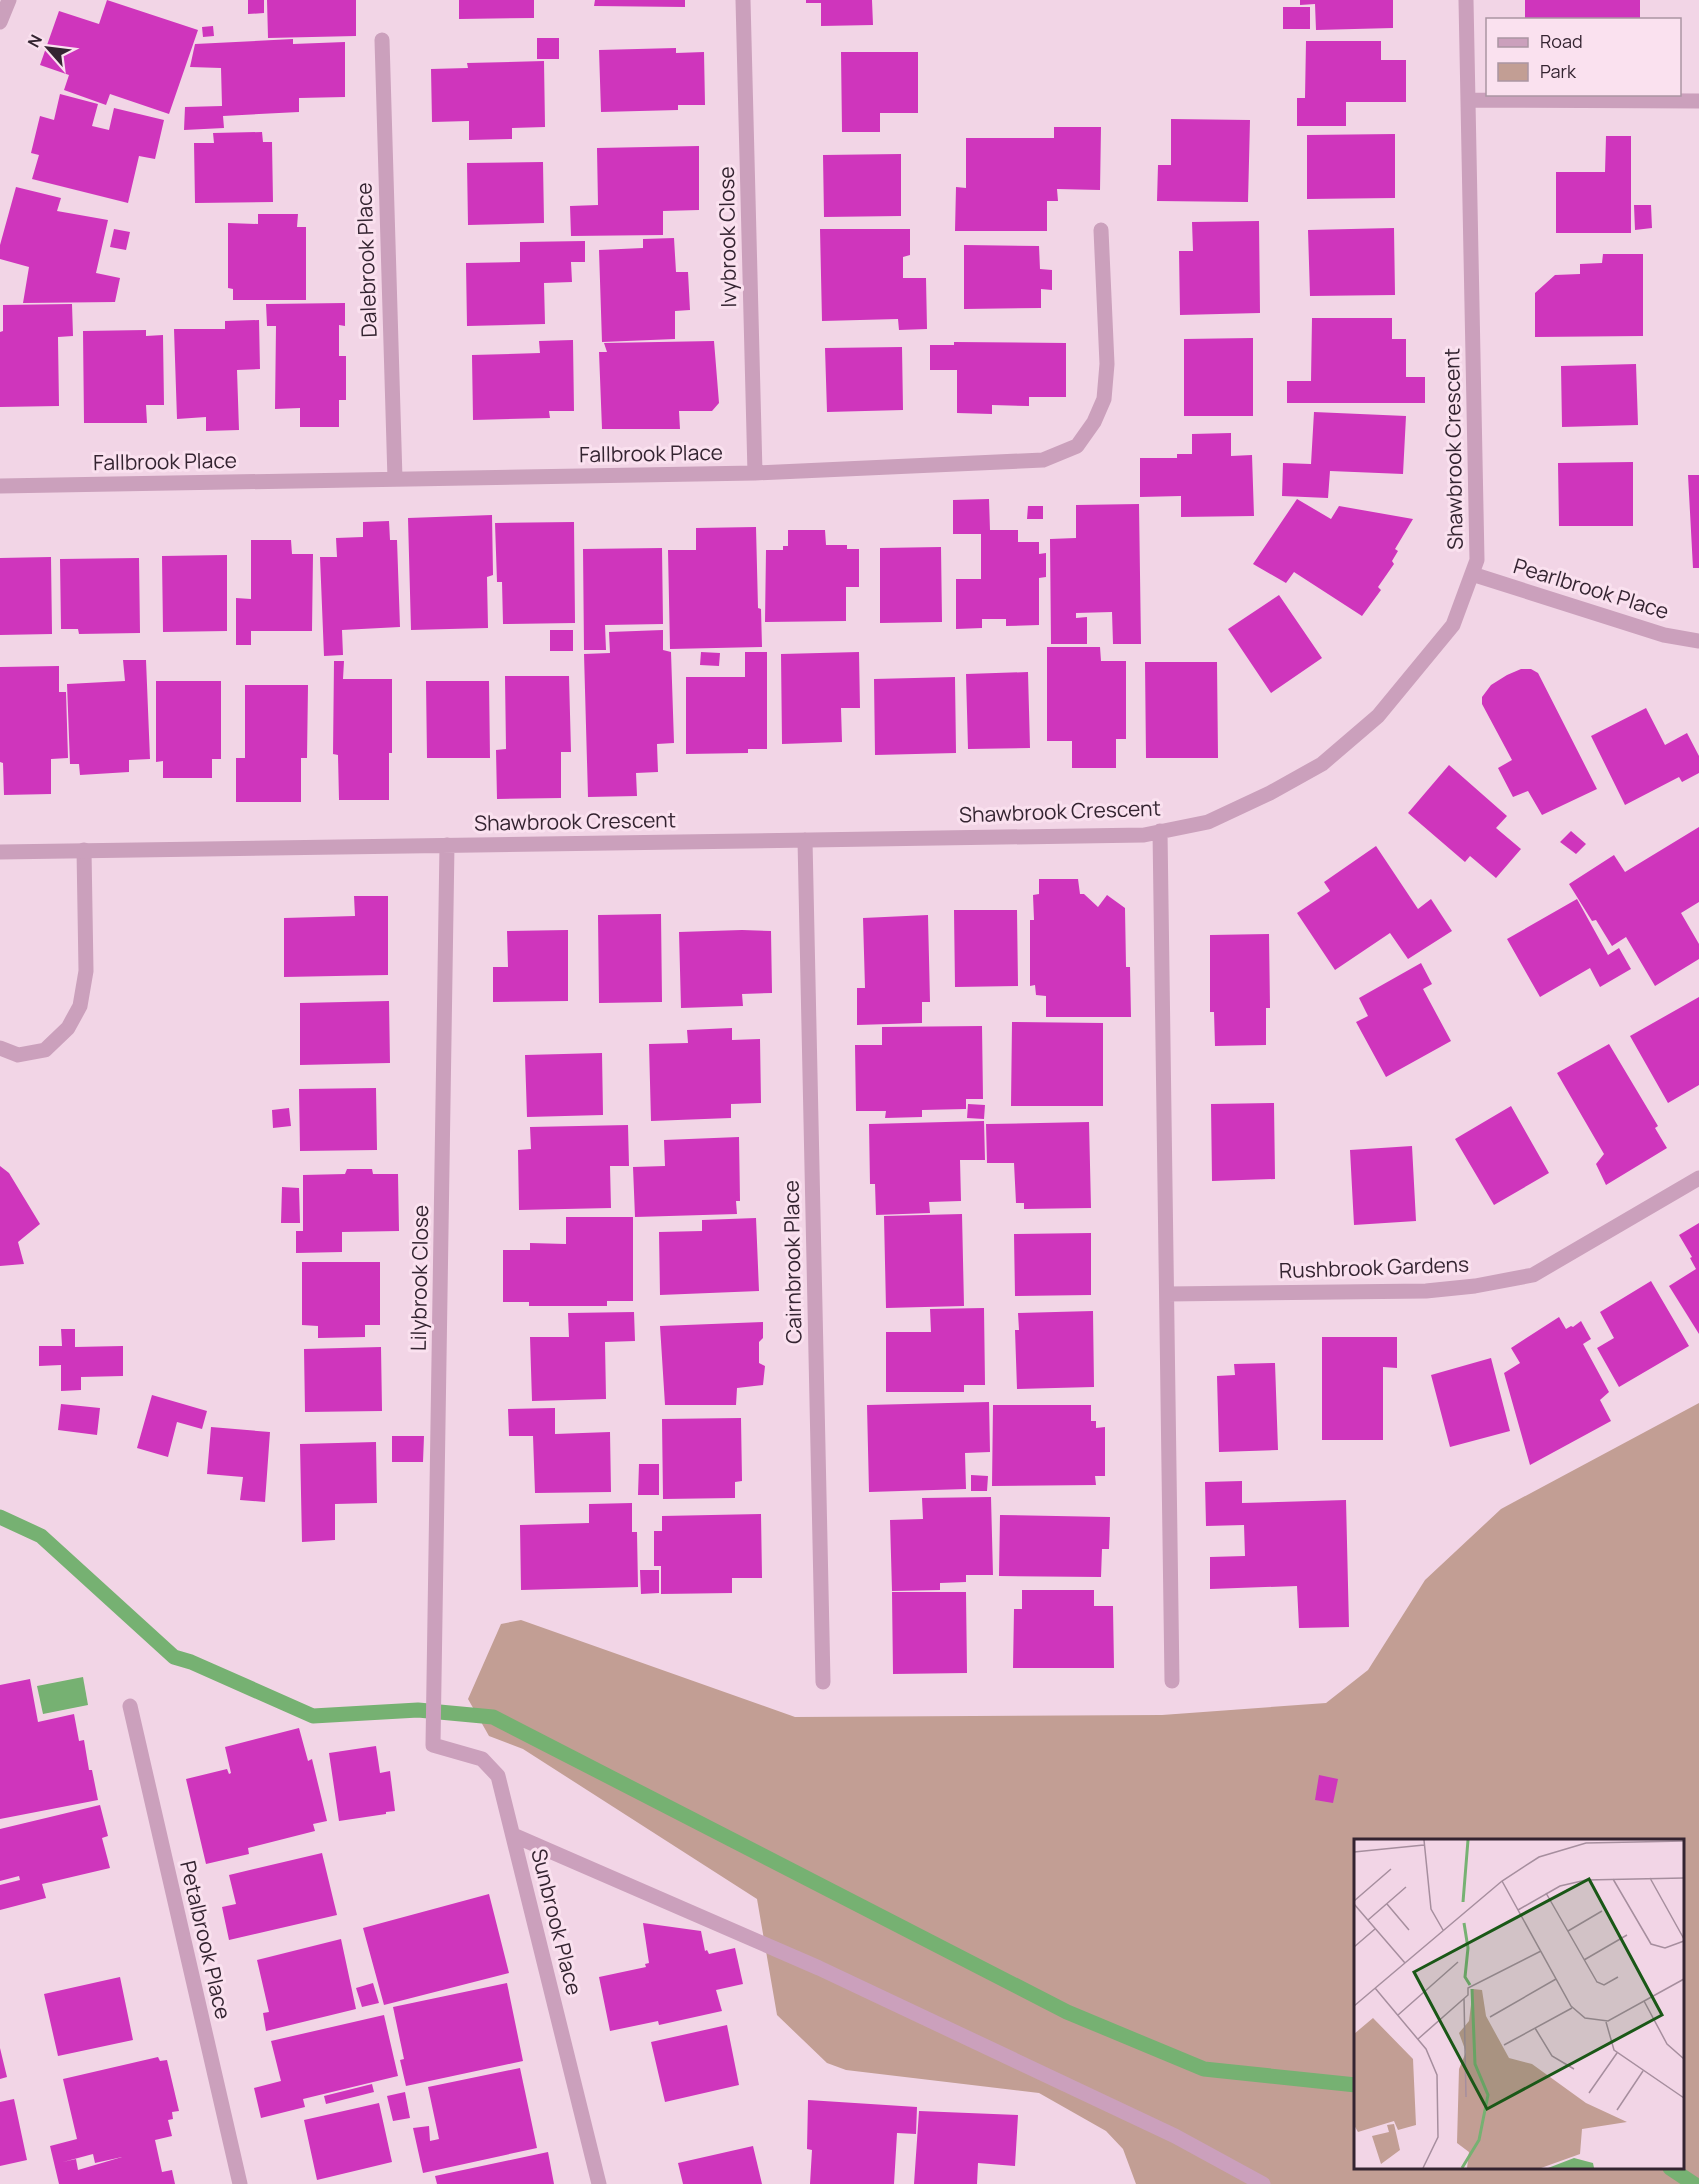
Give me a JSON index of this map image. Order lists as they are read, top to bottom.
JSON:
{
  "streets": {
    "street": [
      "Ivybrook Close",
      "Dalebrook Place",
      "Shawbrook Crescent",
      "Fallbrook Place",
      "Pearlbrook Place",
      "Cairnbrook Place",
      "Rushbrook Gardens",
      "Lilybrook Close",
      "Sunbrook Place",
      "Petalbrook Place"
    ]
  },
  "crossings": [
    ["Ivybrook Close", "Fallbrook Place"],
    ["Dalebrook Place", "Fallbrook Place"],
    ["Shawbrook Crescent", "Pearlbrook Place"],
    ["Shawbrook Crescent", "Cairnbrook Place"],
    ["Shawbrook Crescent", "Lilybrook Close"],
    ["Lilybrook Close", "Sunbrook Place"]
  ],
  "legend": ["Road", "Park"],
  "north": "top left"
}
